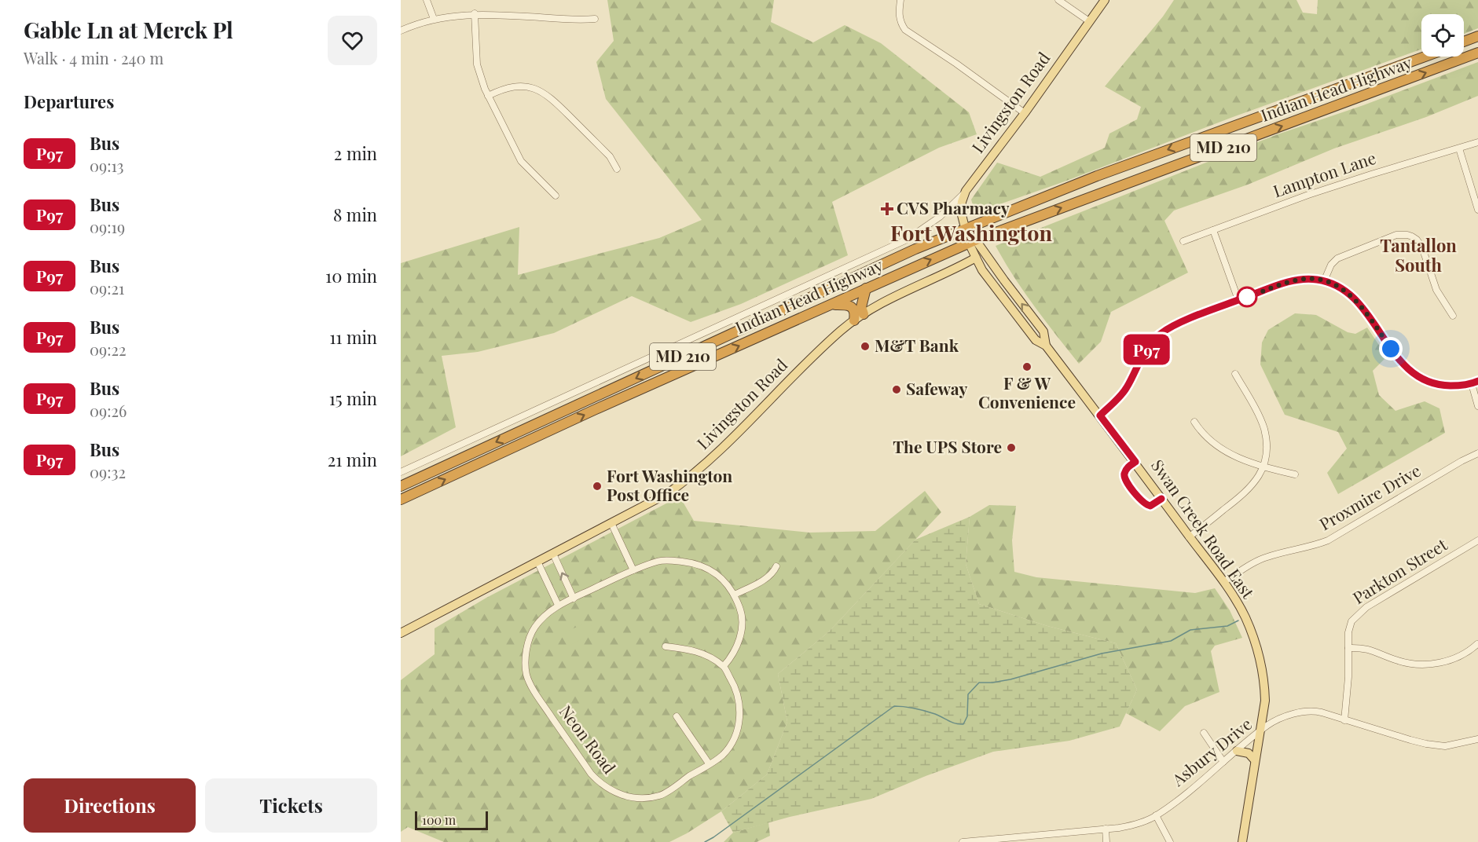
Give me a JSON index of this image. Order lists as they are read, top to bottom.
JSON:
{
  "streets": {
    "highway": ["Indian Head Highway", "MD 210"],
    "main road": ["Livingston Road", "Swan Creek Road East"],
    "street": [
      "Lampton Lane",
      "Proxmire Drive",
      "Parkton Street",
      "Neon Road",
      "Asbury Drive"
    ]
  },
  "crossings": [
    ["Indian Head Highway", "Livingston Road"],
    ["Indian Head Highway", "Swan Creek Road East"],
    ["Livingston Road", "Swan Creek Road East"],
    ["Proxmire Drive", "Swan Creek Road East"],
    ["Swan Creek Road East", "Asbury Drive"],
    ["Parkton Street", "Asbury Drive"]
  ],
  "districts": ["Fort Washington", "Tantallon South"],
  "places": {
    "health": ["CVS Pharmacy"],
    "other": [
      "M&T Bank",
      "F & W Convenience",
      "Safeway",
      "The UPS Store",
      "Fort Washington Post Office"
    ]
  },
  "lines": ["bus line P97"],
  "scale_bar": "100 m",
  "page": {
    "heading": [
      ["Gable Ln at Merck Pl", "Walk · 4 min · 240 m"],
      "Departures"
    ],
    "on_map": "P97",
    "list": [
      {
        "mark": "P97",
        "name": "Bus",
        "note": "09:13",
        "value": "2 min"
      },
      {
        "mark": "P97",
        "name": "Bus",
        "note": "09:19",
        "value": "8 min"
      },
      {
        "mark": "P97",
        "name": "Bus",
        "note": "09:21",
        "value": "10 min"
      },
      {
        "mark": "P97",
        "name": "Bus",
        "note": "09:22",
        "value": "11 min"
      },
      {
        "mark": "P97",
        "name": "Bus",
        "note": "09:26",
        "value": "15 min"
      },
      {
        "mark": "P97",
        "name": "Bus",
        "note": "09:32",
        "value": "21 min"
      }
    ],
    "buttons": ["Directions", "Tickets"],
    "scale": "100 m"
  }
}
